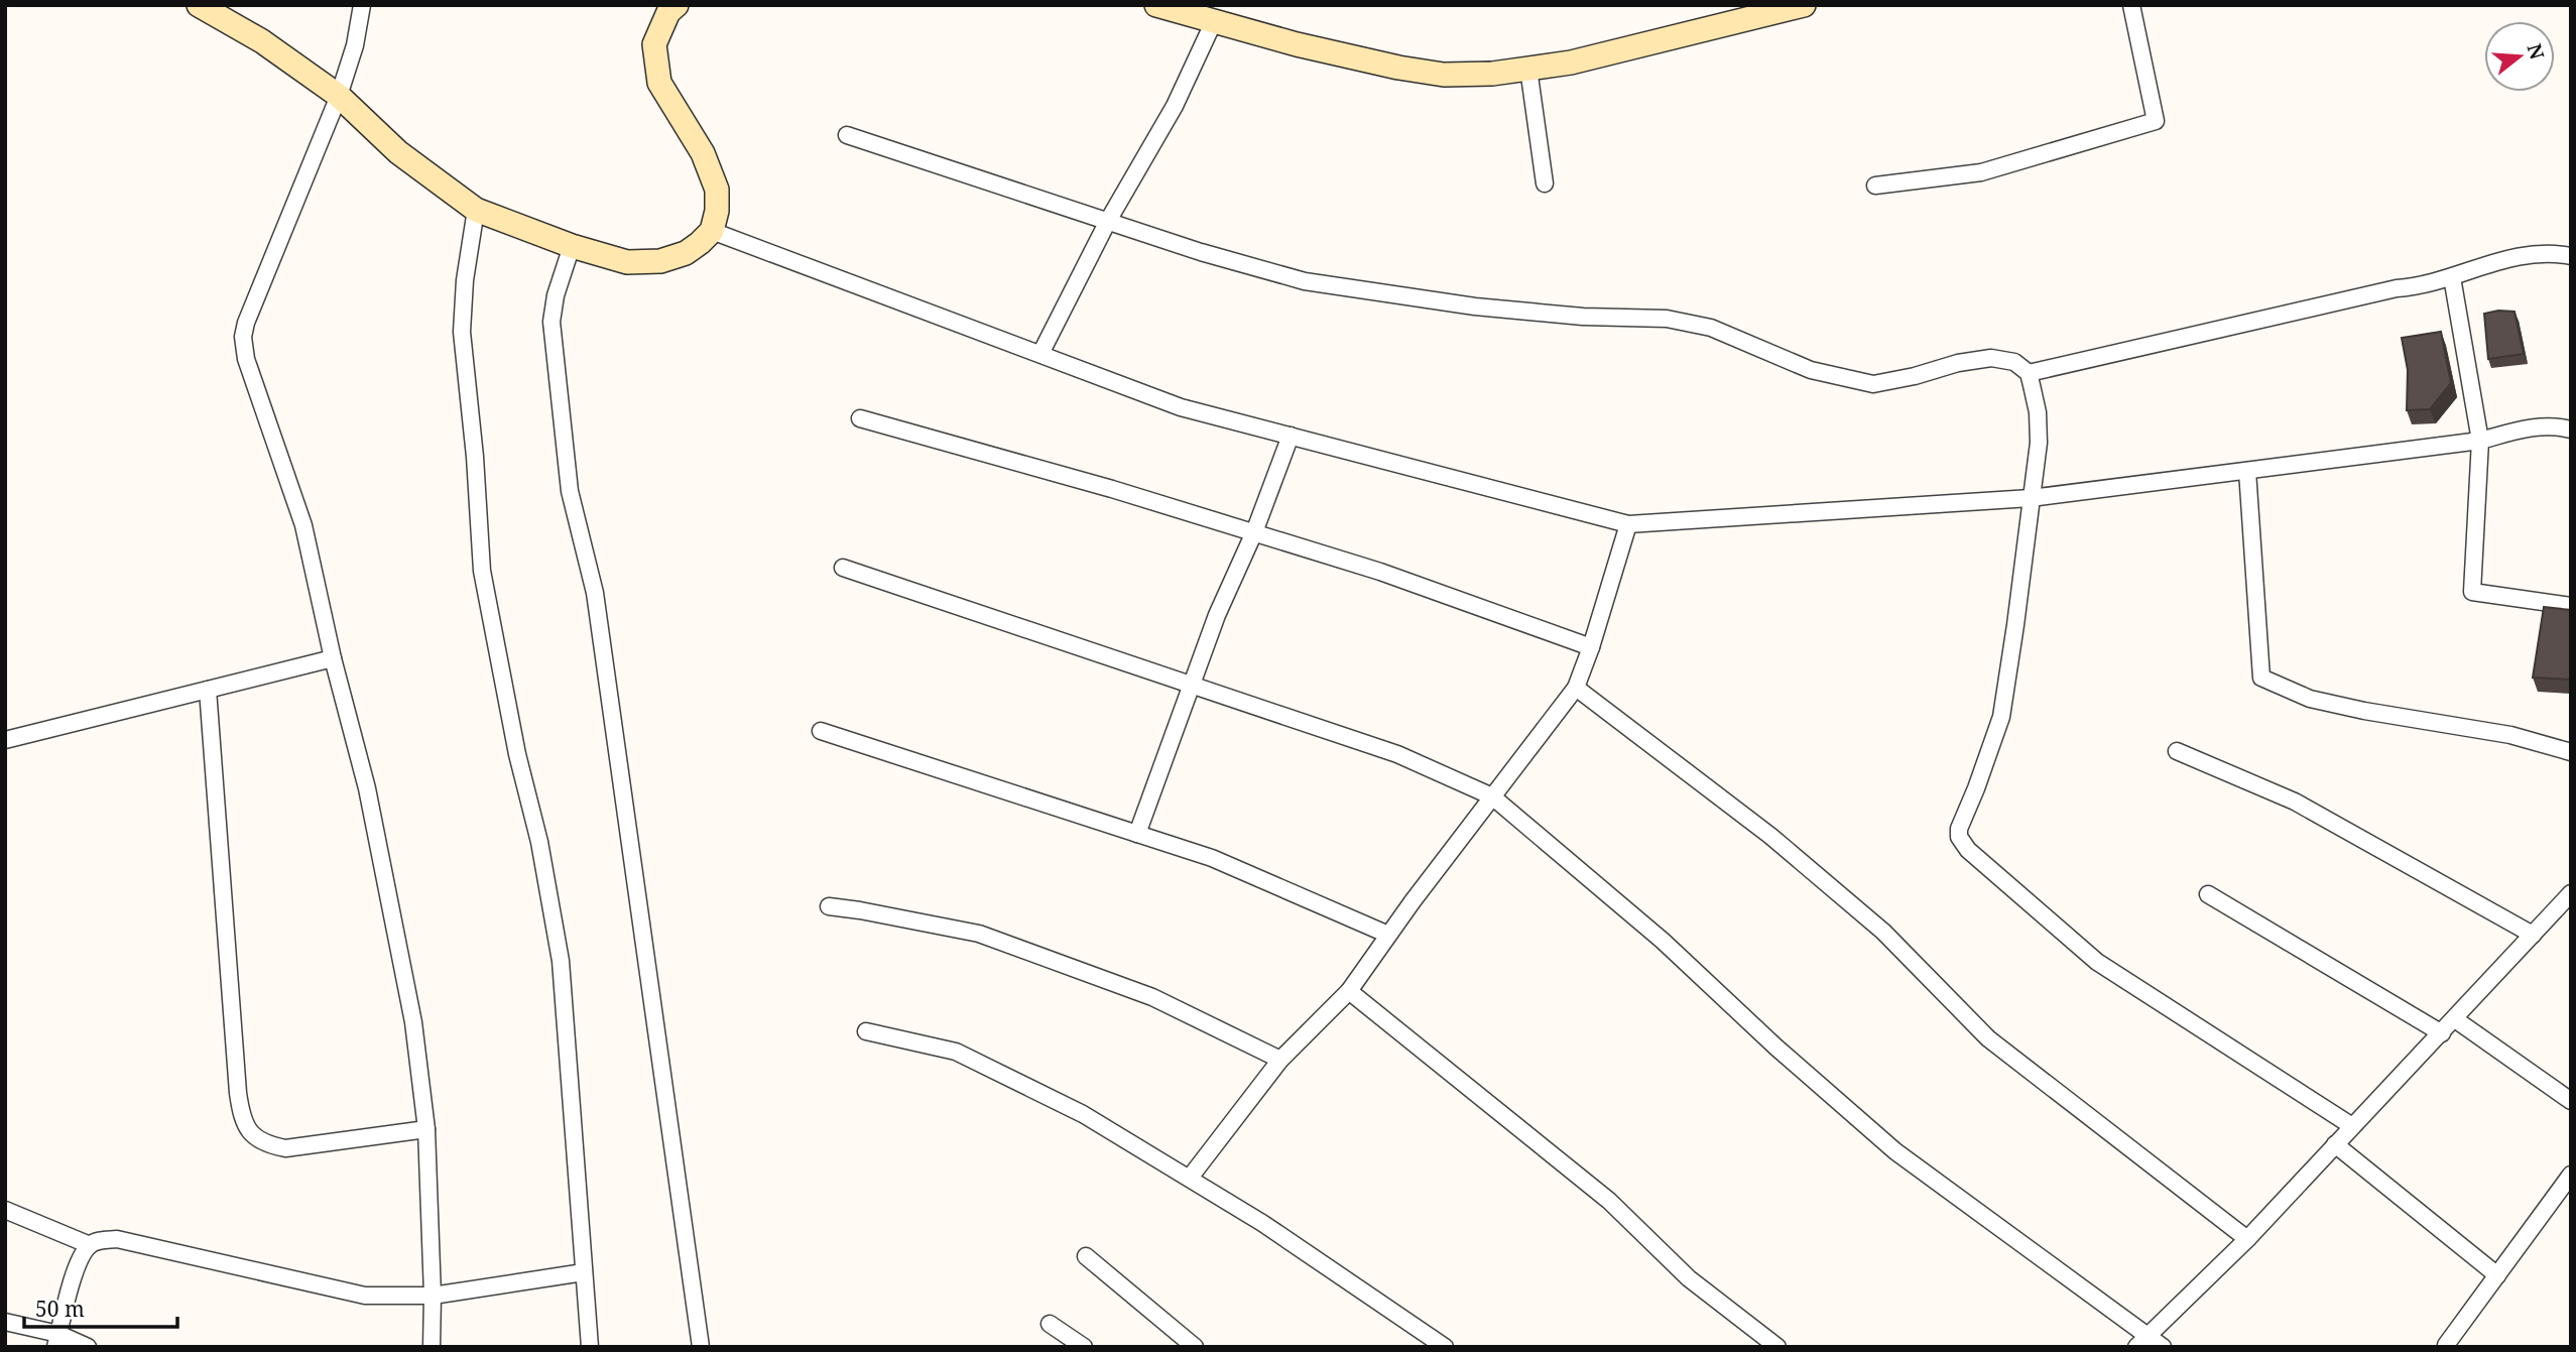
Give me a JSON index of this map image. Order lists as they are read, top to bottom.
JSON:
{
  "scale_bar": "50 m",
  "north": "right"
}
